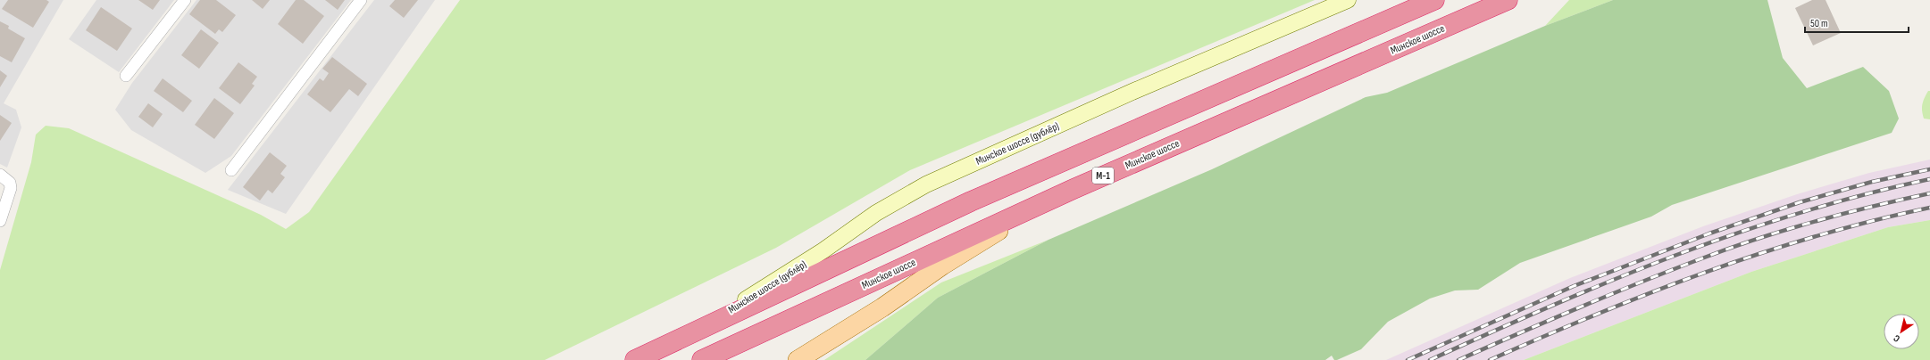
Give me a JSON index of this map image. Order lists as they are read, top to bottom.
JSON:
{
  "streets": {
    "highway": ["Минское шоссе", "М-1"],
    "main road": ["Минское шоссе (дублёр)"]
  },
  "scale_bar": "50 m",
  "north": "bottom left"
}
